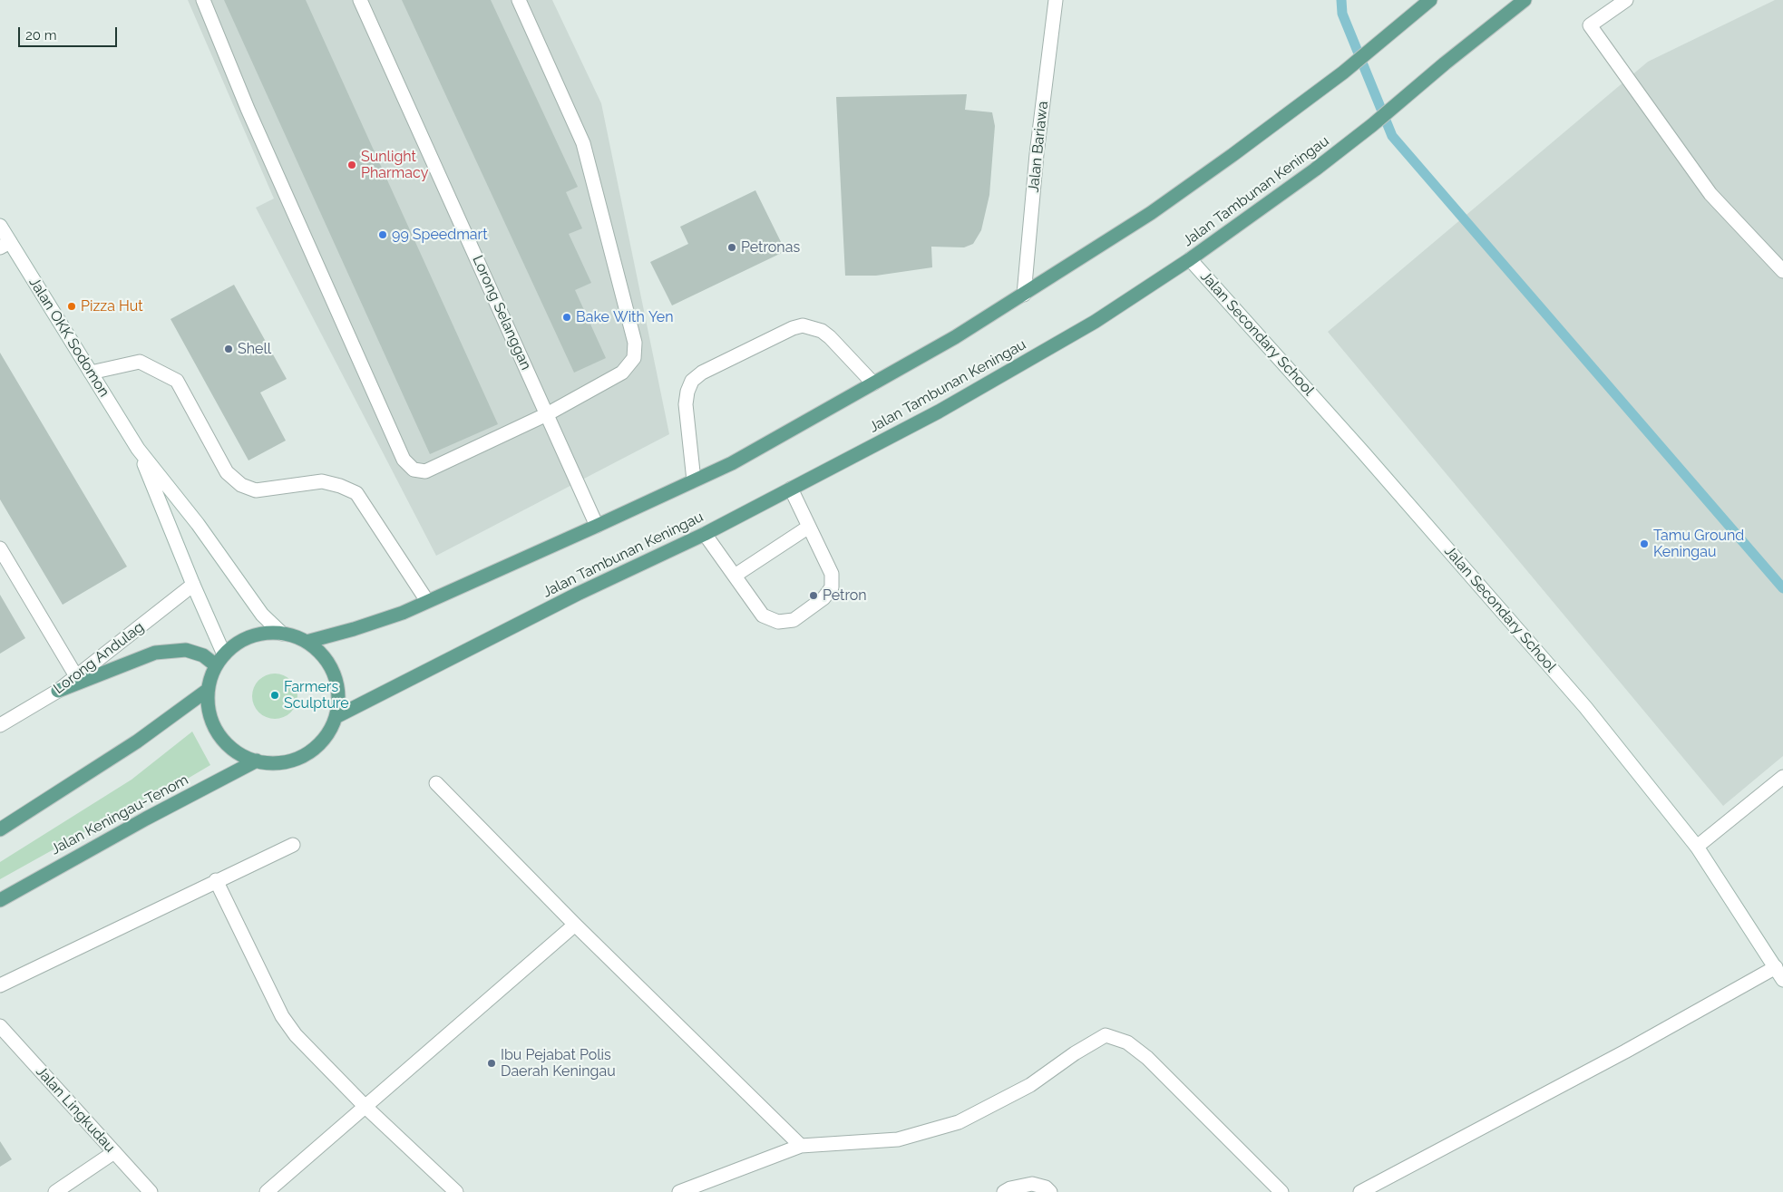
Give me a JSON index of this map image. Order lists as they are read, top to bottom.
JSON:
{
  "streets": {
    "main road": ["Jalan Tambunan Keningau", "Jalan Keningau-Tenom"],
    "street": [
      "Jalan Bariawa",
      "Lorong Selanggan",
      "Jalan Secondary School",
      "Jalan OKK Sodomon",
      "Lorong Andulag",
      "Jalan Lingkudau"
    ]
  },
  "crossings": [
    ["Jalan Tambunan Keningau", "Jalan Secondary School"],
    ["Jalan Tambunan Keningau", "Jalan Keningau-Tenom"]
  ],
  "places": [
    "Sunlight Pharmacy",
    "99 Speedmart",
    "Petronas",
    "Pizza Hut",
    "Bake With Yen",
    "Shell",
    "Tamu Ground Keningau",
    "Petron",
    "Farmers Sculpture",
    "Ibu Pejabat Polis Daerah Keningau"
  ],
  "scale_bar": "20 m"
}
